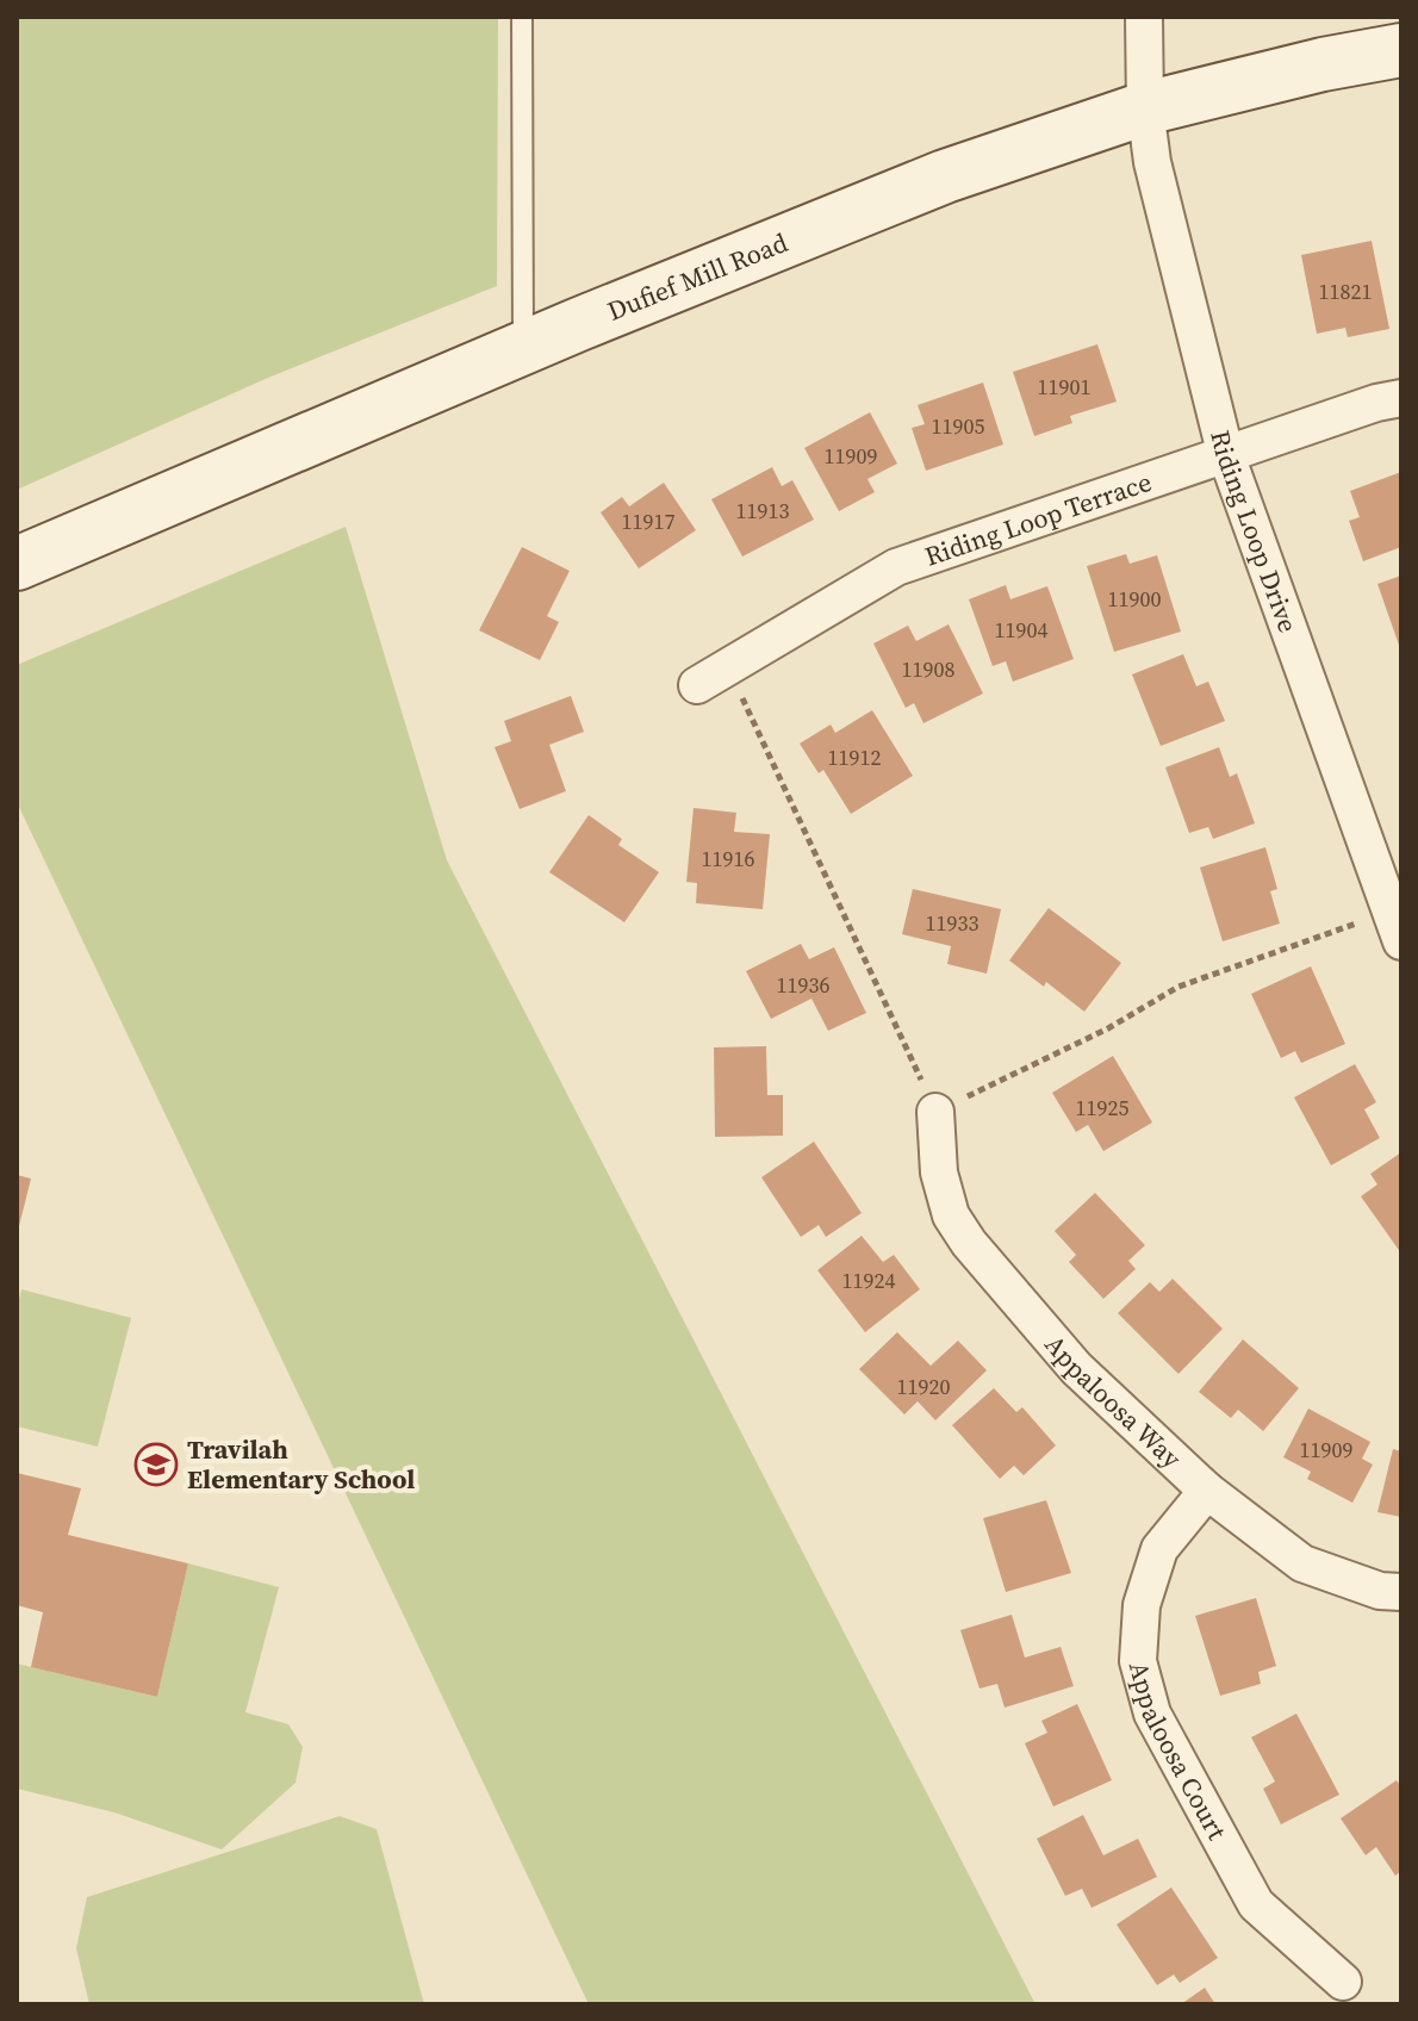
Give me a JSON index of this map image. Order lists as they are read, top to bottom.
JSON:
{
  "streets": {
    "main road": ["Dufief Mill Road"],
    "street": [
      "Riding Loop Terrace",
      "Riding Loop Drive",
      "Appaloosa Way",
      "Appaloosa Court"
    ]
  },
  "crossings": [
    ["Dufief Mill Road", "Riding Loop Drive"],
    ["Riding Loop Terrace", "Riding Loop Drive"],
    ["Appaloosa Way", "Appaloosa Court"]
  ],
  "places": {
    "school or university": ["Travilah Elementary School"]
  },
  "house_numbers": [
    "11821",
    "11901",
    "11905",
    "11909",
    "11913",
    "11917",
    "11900",
    "11904",
    "11908",
    "11912",
    "11916",
    "11933",
    "11936",
    "11925",
    "11924",
    "11920",
    "11909"
  ]
}
